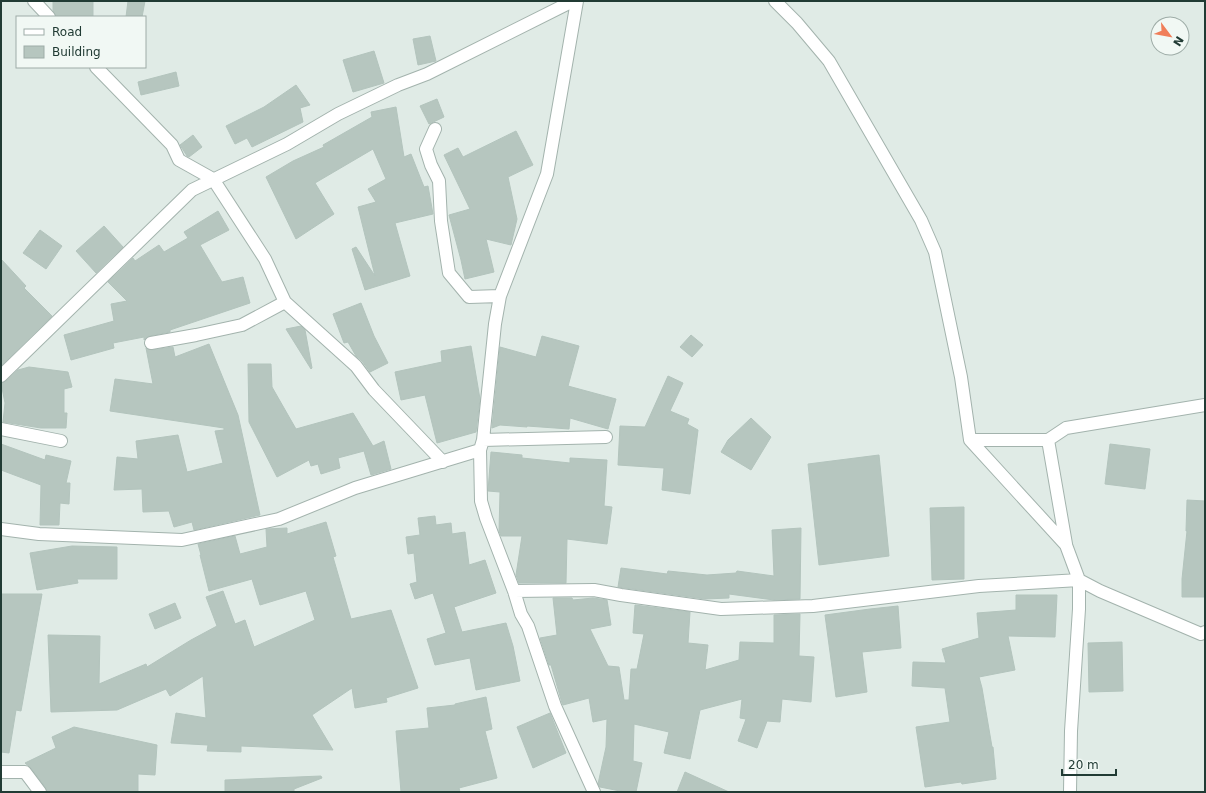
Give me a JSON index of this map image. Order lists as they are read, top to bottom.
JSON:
{
  "legend": ["Road", "Building"],
  "scale_bar": "20 m",
  "north": "bottom right"
}
